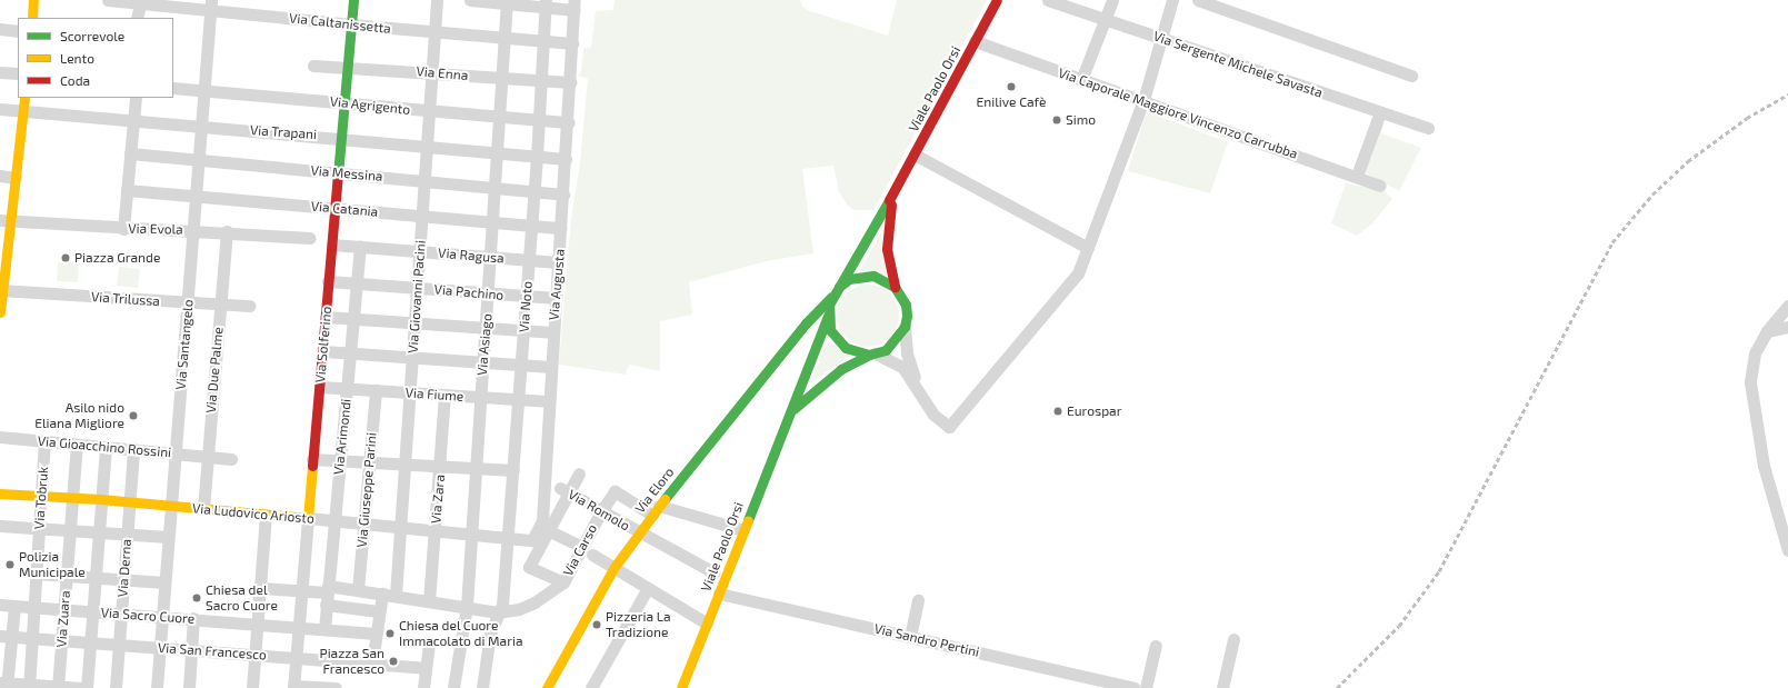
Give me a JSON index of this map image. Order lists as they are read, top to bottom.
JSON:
{
  "streets": {
    "street": [
      "Via Caltanissetta",
      "Via Sergente Michele Savasta",
      "Via Enna",
      "Viale Paolo Orsi",
      "Via Agrigento",
      "Via Caporale Maggiore Vincenzo Carrubba",
      "Via Trapani",
      "Via Messina",
      "Via Catania",
      "Via Evola",
      "Via Ragusa",
      "Via Augusta",
      "Via Pachino",
      "Via Giovanni Pacini",
      "Via Trilussa",
      "Via Noto",
      "Via Santangelo",
      "Via Solferino",
      "Via Asiago",
      "Via Due Palme",
      "Via Fiume",
      "Via Arimondi",
      "Via Gioacchino Rossini",
      "Via Giuseppe Parini",
      "Via Eloro",
      "Via Tobruk",
      "Via Zara",
      "Via Romolo",
      "Via Ludovico Ariosto",
      "Via Carso",
      "Via Derna",
      "Via Sacro Cuore",
      "Via Zuara",
      "Via Sandro Pertini",
      "Via San Francesco"
    ]
  },
  "crossings": [
    ["Via Caltanissetta", "Via Augusta"],
    ["Via Caltanissetta", "Via Giovanni Pacini"],
    ["Via Caltanissetta", "Via Noto"],
    ["Via Caltanissetta", "Via Santangelo"],
    ["Via Caltanissetta", "Via Solferino"],
    ["Via Caltanissetta", "Via Asiago"],
    ["Via Enna", "Via Augusta"],
    ["Via Enna", "Via Giovanni Pacini"],
    ["Via Enna", "Via Noto"],
    ["Via Enna", "Via Solferino"],
    ["Via Enna", "Via Asiago"],
    ["Viale Paolo Orsi", "Via Caporale Maggiore Vincenzo Carrubba"],
    ["Viale Paolo Orsi", "Via Eloro"],
    ["Viale Paolo Orsi", "Via Romolo"],
    ["Viale Paolo Orsi", "Via Sandro Pertini"],
    ["Via Agrigento", "Via Augusta"],
    ["Via Agrigento", "Via Giovanni Pacini"],
    ["Via Agrigento", "Via Noto"],
    ["Via Agrigento", "Via Santangelo"],
    ["Via Agrigento", "Via Solferino"],
    ["Via Agrigento", "Via Asiago"],
    ["Via Trapani", "Via Augusta"],
    ["Via Trapani", "Via Giovanni Pacini"],
    ["Via Trapani", "Via Noto"],
    ["Via Trapani", "Via Santangelo"],
    ["Via Trapani", "Via Solferino"],
    ["Via Trapani", "Via Asiago"],
    ["Via Messina", "Via Augusta"],
    ["Via Messina", "Via Giovanni Pacini"],
    ["Via Messina", "Via Noto"],
    ["Via Messina", "Via Santangelo"],
    ["Via Messina", "Via Solferino"],
    ["Via Messina", "Via Asiago"],
    ["Via Catania", "Via Augusta"],
    ["Via Catania", "Via Giovanni Pacini"],
    ["Via Catania", "Via Noto"],
    ["Via Catania", "Via Santangelo"],
    ["Via Catania", "Via Solferino"],
    ["Via Catania", "Via Asiago"],
    ["Via Evola", "Via Santangelo"],
    ["Via Evola", "Via Due Palme"],
    ["Via Ragusa", "Via Augusta"],
    ["Via Ragusa", "Via Giovanni Pacini"],
    ["Via Ragusa", "Via Noto"],
    ["Via Ragusa", "Via Solferino"],
    ["Via Ragusa", "Via Asiago"],
    ["Via Ragusa", "Via Arimondi"],
    ["Via Augusta", "Via Pachino"],
    ["Via Augusta", "Via Noto"],
    ["Via Augusta", "Via Fiume"],
    ["Via Augusta", "Via Ludovico Ariosto"],
    ["Via Pachino", "Via Giovanni Pacini"],
    ["Via Pachino", "Via Noto"],
    ["Via Pachino", "Via Solferino"],
    ["Via Pachino", "Via Asiago"],
    ["Via Pachino", "Via Arimondi"],
    ["Via Giovanni Pacini", "Via Fiume"],
    ["Via Giovanni Pacini", "Via Ludovico Ariosto"],
    ["Via Trilussa", "Via Santangelo"],
    ["Via Trilussa", "Via Due Palme"],
    ["Via Noto", "Via Fiume"],
    ["Via Noto", "Via Ludovico Ariosto"],
    ["Via Noto", "Via Carso"],
    ["Via Santangelo", "Via Gioacchino Rossini"],
    ["Via Santangelo", "Via Ludovico Ariosto"],
    ["Via Santangelo", "Via Sacro Cuore"],
    ["Via Santangelo", "Via San Francesco"],
    ["Via Solferino", "Via Fiume"],
    ["Via Solferino", "Via Ludovico Ariosto"],
    ["Via Solferino", "Via Sacro Cuore"],
    ["Via Solferino", "Via San Francesco"],
    ["Via Asiago", "Via Fiume"],
    ["Via Asiago", "Via Ludovico Ariosto"],
    ["Via Due Palme", "Via Gioacchino Rossini"],
    ["Via Due Palme", "Via Ludovico Ariosto"],
    ["Via Fiume", "Via Arimondi"],
    ["Via Fiume", "Via Giuseppe Parini"],
    ["Via Fiume", "Via Zara"],
    ["Via Arimondi", "Via Ludovico Ariosto"],
    ["Via Arimondi", "Via Sacro Cuore"],
    ["Via Gioacchino Rossini", "Via Tobruk"],
    ["Via Gioacchino Rossini", "Via Derna"],
    ["Via Gioacchino Rossini", "Via Zuara"],
    ["Via Giuseppe Parini", "Via Ludovico Ariosto"],
    ["Via Eloro", "Via Romolo"],
    ["Via Eloro", "Via Carso"],
    ["Via Tobruk", "Via Ludovico Ariosto"],
    ["Via Tobruk", "Via Sacro Cuore"],
    ["Via Tobruk", "Via San Francesco"],
    ["Via Zara", "Via Ludovico Ariosto"],
    ["Via Romolo", "Via Carso"],
    ["Via Romolo", "Via Sandro Pertini"],
    ["Via Ludovico Ariosto", "Via Derna"],
    ["Via Ludovico Ariosto", "Via Zuara"],
    ["Via Derna", "Via Sacro Cuore"],
    ["Via Derna", "Via San Francesco"],
    ["Via Sacro Cuore", "Via Zuara"],
    ["Via Zuara", "Via San Francesco"]
  ],
  "places": [
    "Enilive Cafè",
    "Simo",
    "Piazza Grande",
    "Eurospar",
    "Asilo nido Eliana Migliore",
    "Polizia Municipale",
    "Chiesa del Sacro Cuore",
    "Pizzeria La Tradizione",
    "Chiesa del Cuore Immacolato di Maria",
    "Piazza San Francesco"
  ],
  "legend": ["Scorrevole", "Lento", "Coda"]
}
